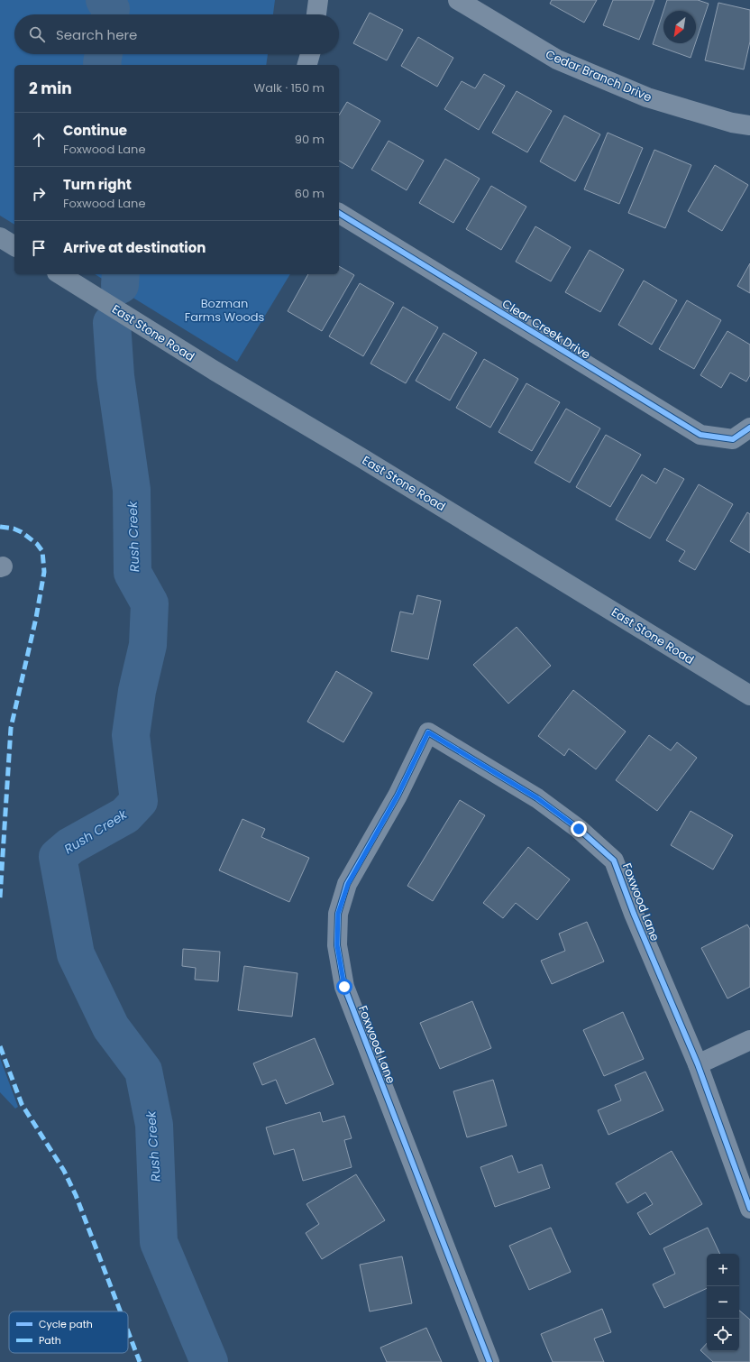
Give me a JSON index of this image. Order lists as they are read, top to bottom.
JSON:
{
  "streets": {
    "main road": ["East Stone Road"],
    "street": ["Cedar Branch Drive", "Clear Creek Drive", "Foxwood Lane"]
  },
  "water": ["Rush Creek"],
  "parks": ["Bozman Farms Woods"],
  "legend": ["Cycle path", "Path"],
  "north": "bottom left",
  "page": {
    "search": "Search here",
    "heading": ["2 min", "Walk · 150 m"],
    "list": [
      ["Continue", "Foxwood Lane", "90 m"],
      ["Turn right", "Foxwood Lane", "60 m"],
      "Arrive at destination"
    ],
    "map_buttons": ["+", "−"]
  }
}
